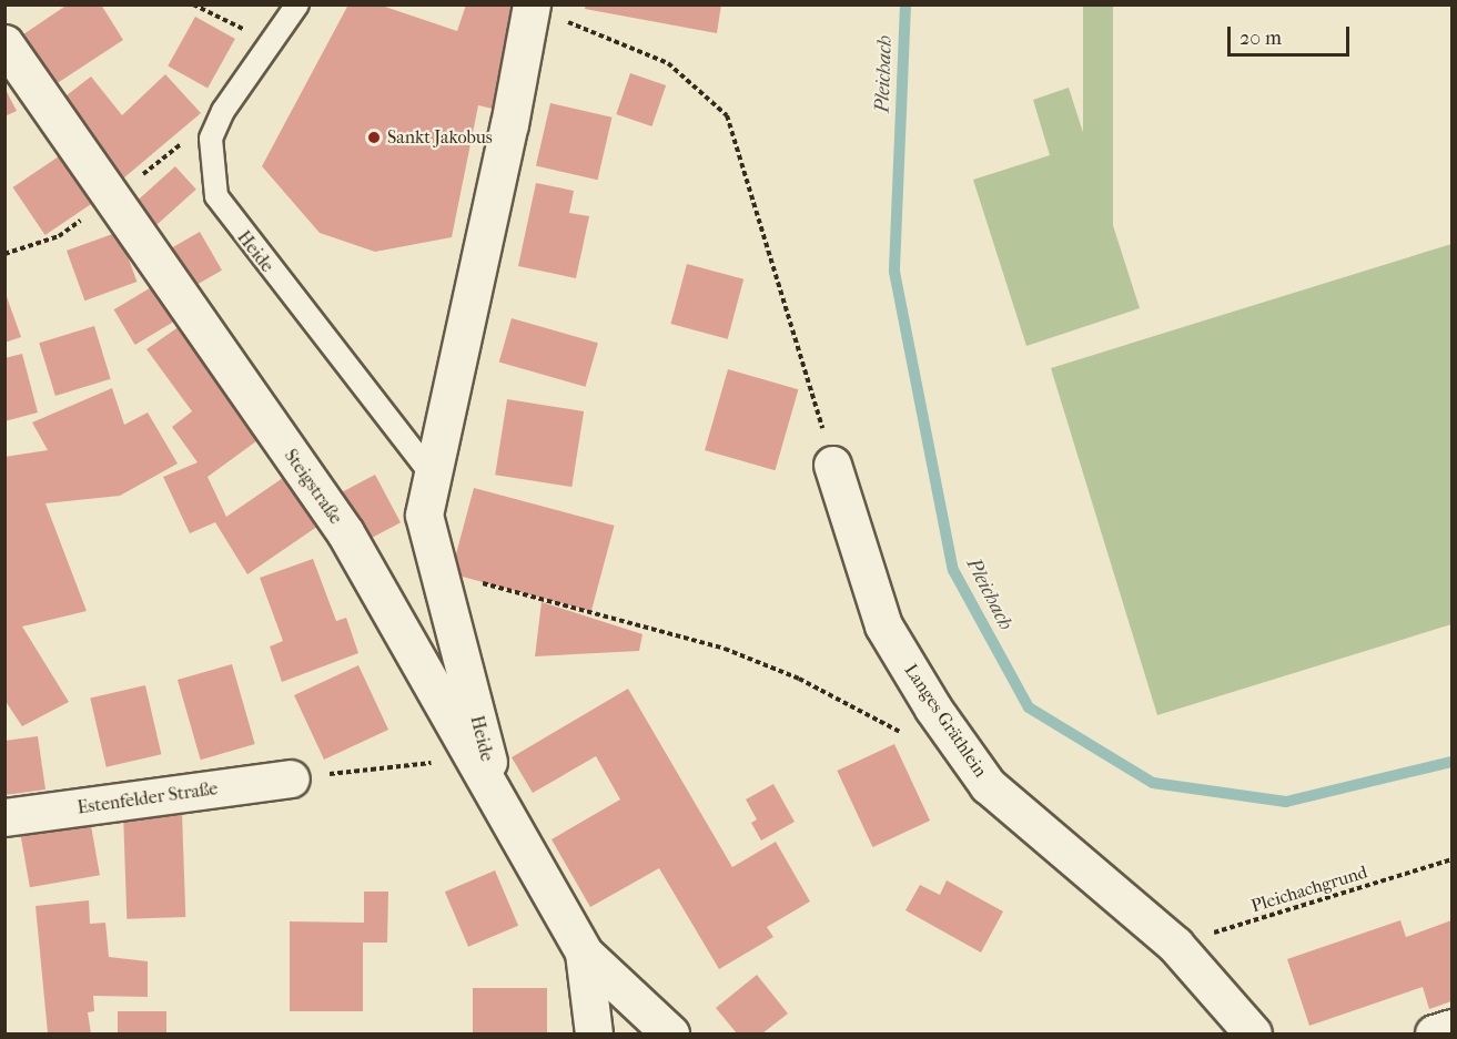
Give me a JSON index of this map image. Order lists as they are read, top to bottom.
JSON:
{
  "streets": {
    "street": [
      "Heide",
      "Steigstraße",
      "Langes Gräthlein",
      "Estenfelder Straße"
    ],
    "path": ["Pleichachgrund"]
  },
  "crossings": [
    ["Heide", "Steigstraße"],
    ["Langes Gräthlein", "Pleichachgrund"]
  ],
  "water": ["Pleichach"],
  "places": ["Sankt Jakobus"],
  "scale_bar": "20 m"
}
